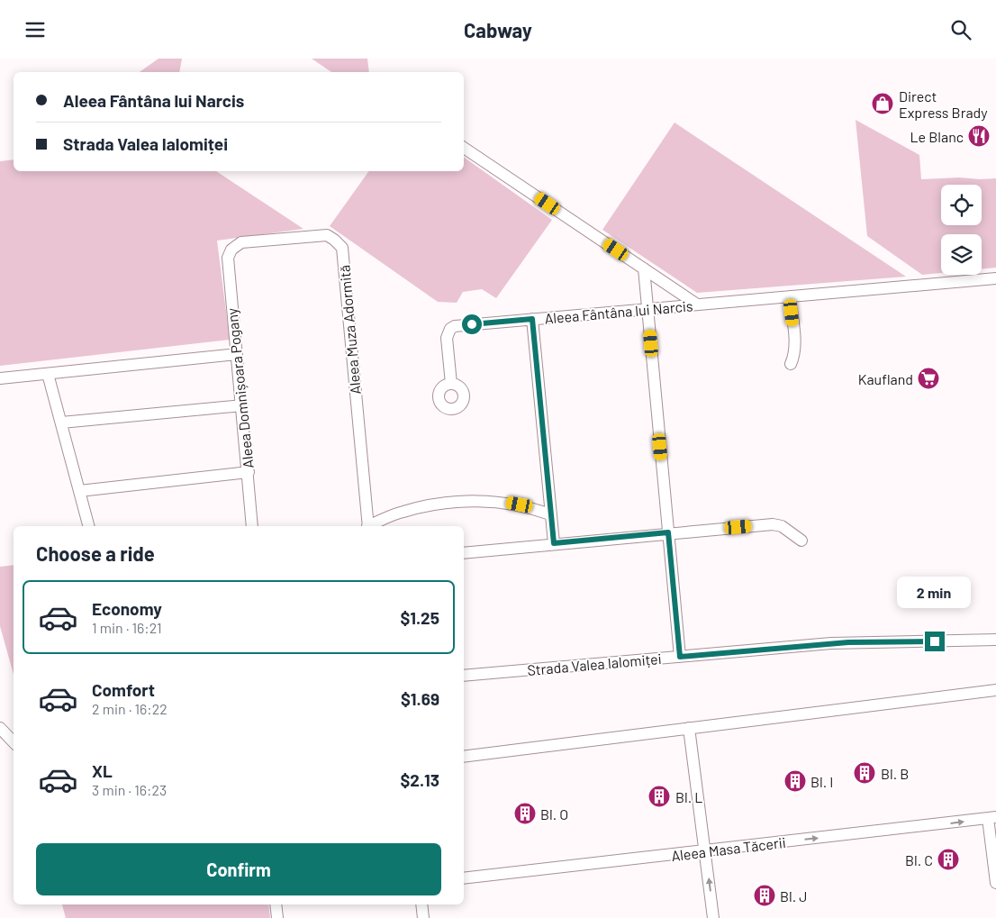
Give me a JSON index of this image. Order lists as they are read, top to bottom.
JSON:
{
  "streets": {
    "street": [
      "Aleea Fântâna lui Narcis",
      "Aleea Muza Adormită",
      "Aleea Domnișoara Pogany",
      "Strada Valea Ialomiței",
      "Aleea Masa Tăcerii"
    ]
  },
  "crossings": [
    ["Aleea Muza Adormită", "Aleea Domnișoara Pogany"]
  ],
  "one_way": ["Aleea Masa Tăcerii"],
  "places": {
    "shop": ["Direct Express Brady"],
    "restaurant": ["Le Blanc"],
    "supermarket": ["Kaufland"],
    "building": [
      "Bl. B",
      "Bl. I",
      "Bl. L",
      "Bl. O",
      "Bl. C",
      "Bl. J"
    ]
  },
  "page": {
    "header": "Cabway",
    "banner": ["Aleea Fântâna lui Narcis", "Strada Valea Ialomiței"],
    "heading": "Choose a ride",
    "bubble": "2 min",
    "list": [
      {
        "name": "Economy",
        "note": "1 min · 16:21",
        "value": "$1.25"
      },
      {
        "name": "Comfort",
        "note": "2 min · 16:22",
        "value": "$1.69"
      },
      {
        "name": "XL",
        "note": "3 min · 16:23",
        "value": "$2.13"
      }
    ],
    "buttons": "Confirm"
  }
}
